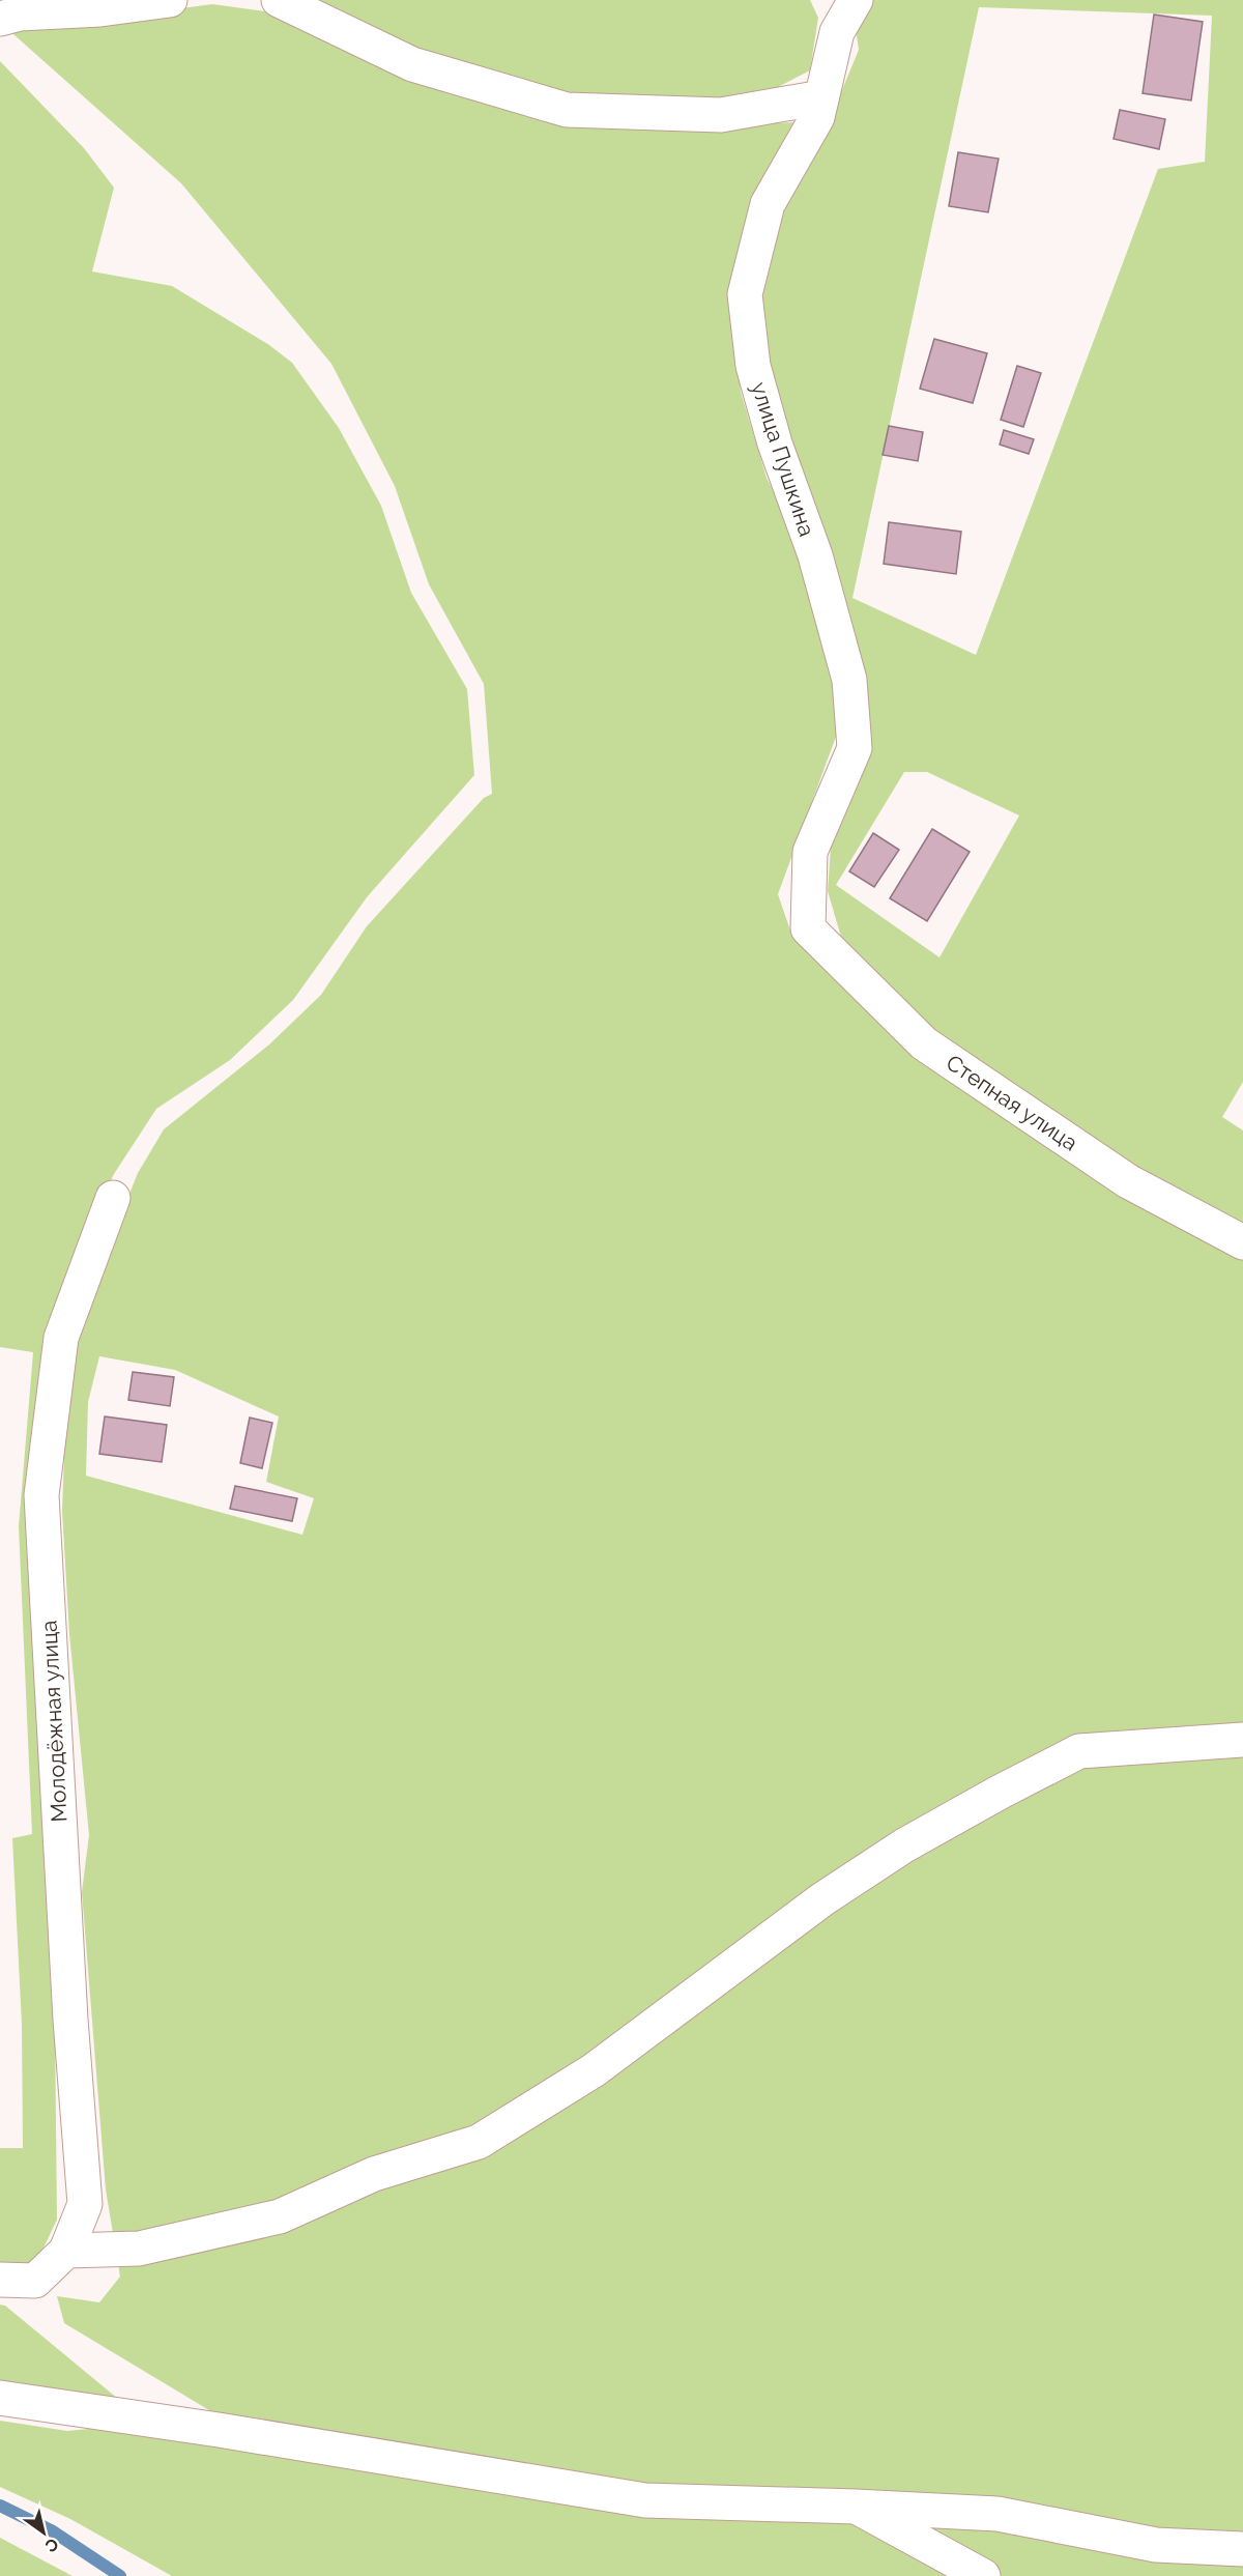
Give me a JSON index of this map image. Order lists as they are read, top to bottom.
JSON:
{
  "streets": {
    "street": ["улица Пушкина", "Степная улица", "Молодёжная улица"]
  },
  "crossings": [
    ["улица Пушкина", "Степная улица"]
  ],
  "north": "bottom right"
}
